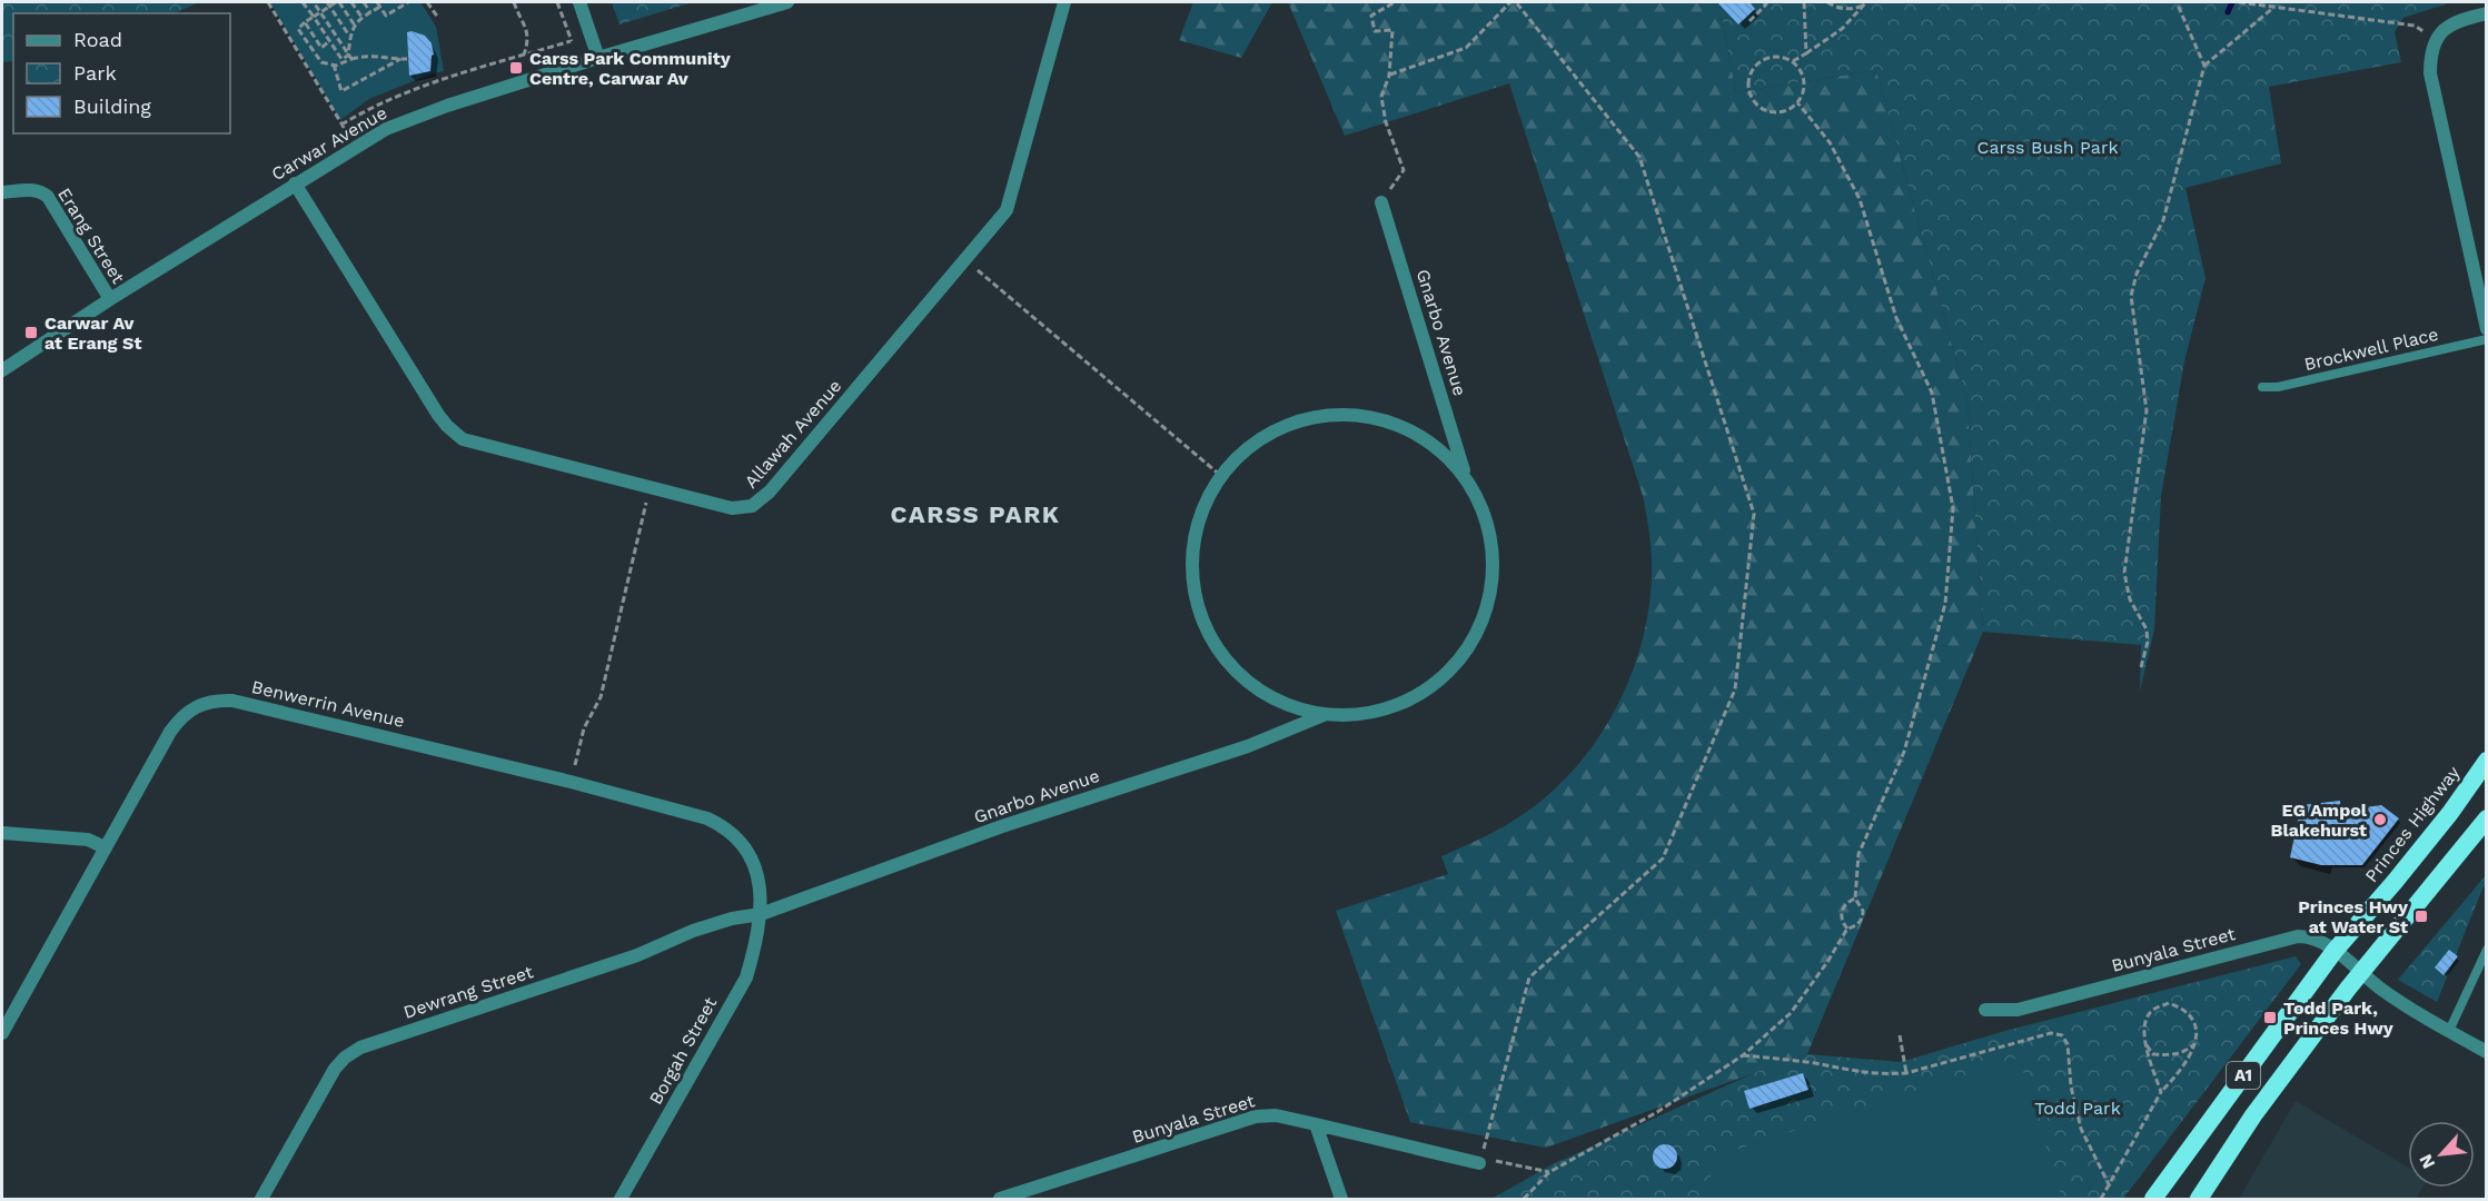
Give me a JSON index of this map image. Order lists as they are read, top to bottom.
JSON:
{
  "streets": {
    "highway": ["Princes Highway", "A1"],
    "street": [
      "Carwar Avenue",
      "Erang Street",
      "Gnarbo Avenue",
      "Allawah Avenue",
      "Benwerrin Avenue",
      "Bunyala Street",
      "Dewrang Street",
      "Borgah Street"
    ],
    "lane": ["Brockwell Place"]
  },
  "crossings": [
    ["Carwar Avenue", "Erang Street"],
    ["Carwar Avenue", "Allawah Avenue"],
    ["Gnarbo Avenue", "Benwerrin Avenue"],
    ["Gnarbo Avenue", "Dewrang Street"],
    ["Gnarbo Avenue", "Borgah Street"],
    ["Benwerrin Avenue", "Dewrang Street"],
    ["Benwerrin Avenue", "Borgah Street"],
    ["Princes Highway", "Bunyala Street"],
    ["Bunyala Street", "A1"],
    ["Dewrang Street", "Borgah Street"]
  ],
  "districts": ["CARSS PARK"],
  "parks": ["Carss Bush Park", "Todd Park"],
  "places": {
    "transit": [
      "Carss Park Community Centre, Carwar Av",
      "Carwar Av at Erang St",
      "Princes Hwy at Water St",
      "Todd Park, Princes Hwy"
    ],
    "other": ["EG Ampol Blakehurst"]
  },
  "legend": ["Road", "Park", "Building"],
  "north": "bottom left"
}
